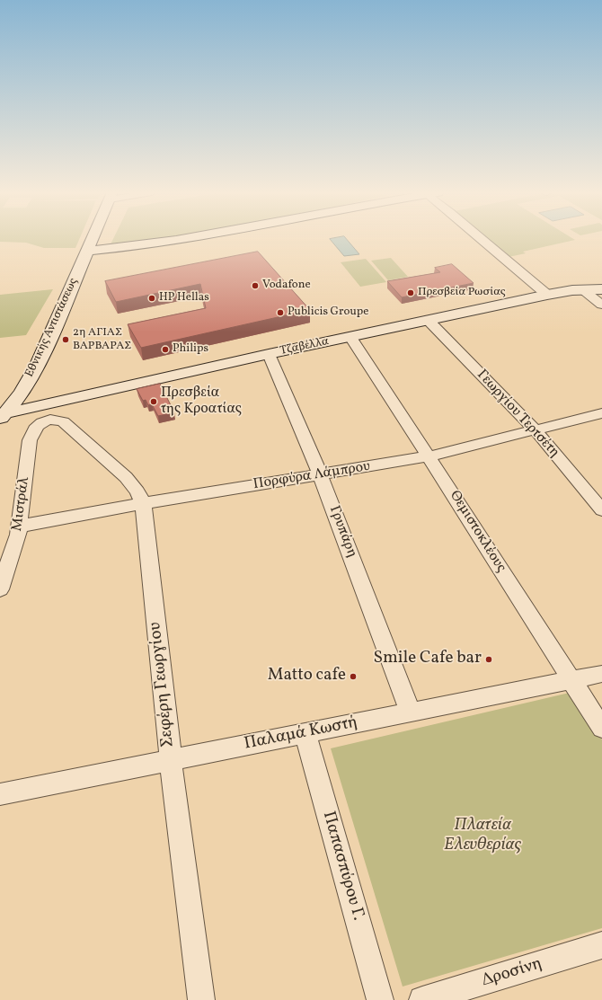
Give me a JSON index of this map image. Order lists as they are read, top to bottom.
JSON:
{
  "streets": {
    "street": [
      "Εθνικής Αντιστάσεως",
      "Τζαβέλλα",
      "Γεωργίου Τερτσέτη",
      "Πορφύρα Λάμπρου",
      "Μιστράλ",
      "Γρυπάρη",
      "Θεμιστοκλέους",
      "Σεφέρη Γεωργίου",
      "Παλαμά Κωστή",
      "Παπασπύρου Γ.",
      "Δροσίνη"
    ]
  },
  "crossings": [
    ["Εθνικής Αντιστάσεως", "Τζαβέλλα"],
    ["Τζαβέλλα", "Γεωργίου Τερτσέτη"],
    ["Τζαβέλλα", "Γρυπάρη"],
    ["Τζαβέλλα", "Θεμιστοκλέους"],
    ["Γεωργίου Τερτσέτη", "Πορφύρα Λάμπρου"],
    ["Πορφύρα Λάμπρου", "Μιστράλ"],
    ["Πορφύρα Λάμπρου", "Γρυπάρη"],
    ["Πορφύρα Λάμπρου", "Θεμιστοκλέους"],
    ["Πορφύρα Λάμπρου", "Σεφέρη Γεωργίου"],
    ["Μιστράλ", "Σεφέρη Γεωργίου"],
    ["Γρυπάρη", "Παλαμά Κωστή"],
    ["Θεμιστοκλέους", "Παλαμά Κωστή"],
    ["Σεφέρη Γεωργίου", "Παλαμά Κωστή"],
    ["Παλαμά Κωστή", "Παπασπύρου Γ."]
  ],
  "parks": ["Πλατεία Ελευθερίας"],
  "places": [
    "Vodafone",
    "Πρεσβεία Ρωσίας",
    "HP Hellas",
    "Publicis Groupe",
    "2η ΑΓΙΑΣ ΒΑΡΒΑΡΑΣ",
    "Philips",
    "Πρεσβεία της Κροατίας",
    "Smile Cafe bar",
    "Matto cafe"
  ]
}
